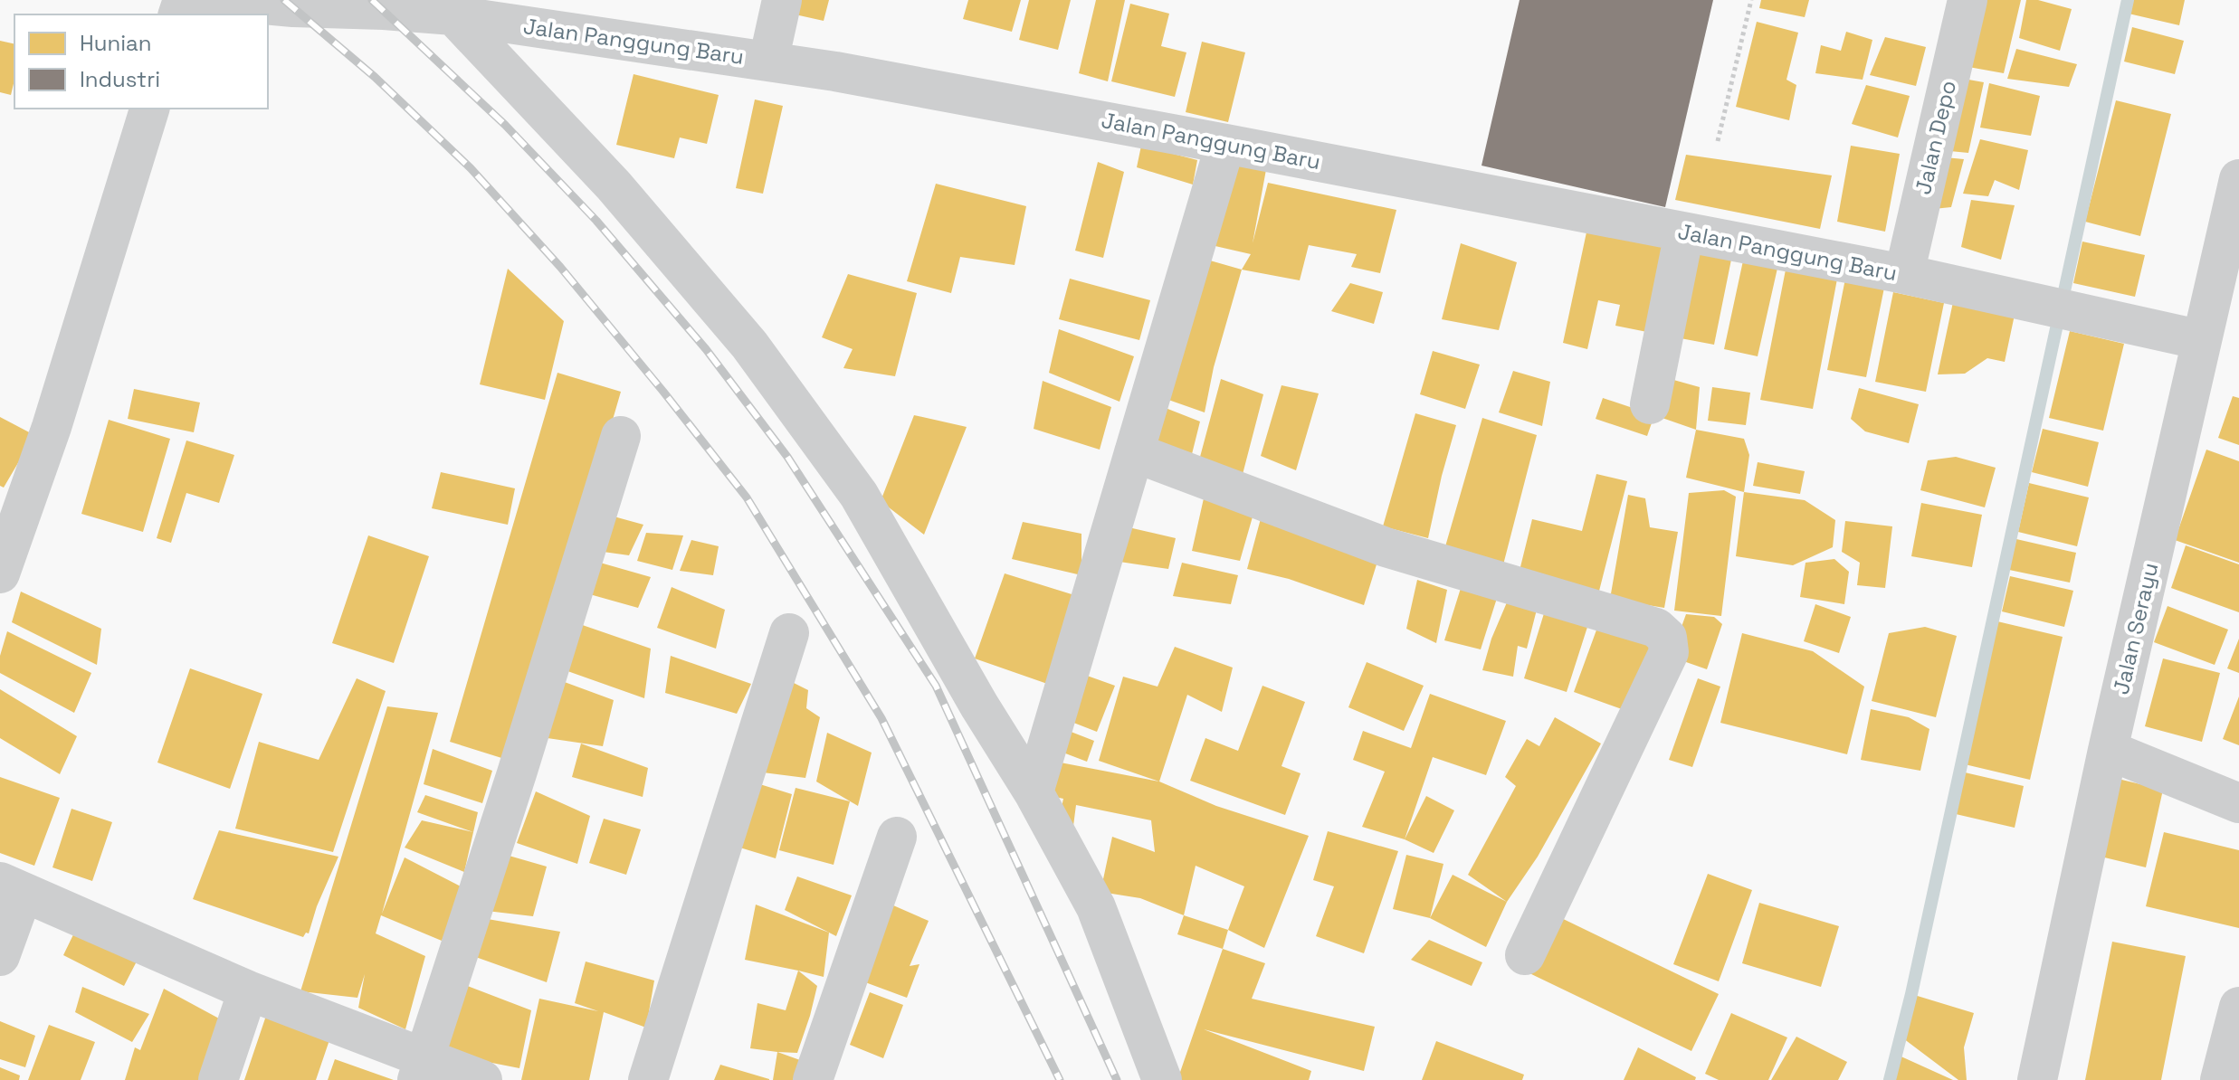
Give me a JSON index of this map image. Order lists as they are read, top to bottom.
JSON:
{
  "streets": {
    "street": ["Jalan Panggung Baru", "Jalan Depo", "Jalan Serayu"]
  },
  "crossings": [
    ["Jalan Panggung Baru", "Jalan Depo"],
    ["Jalan Panggung Baru", "Jalan Serayu"]
  ],
  "legend": ["Hunian", "Industri"]
}
